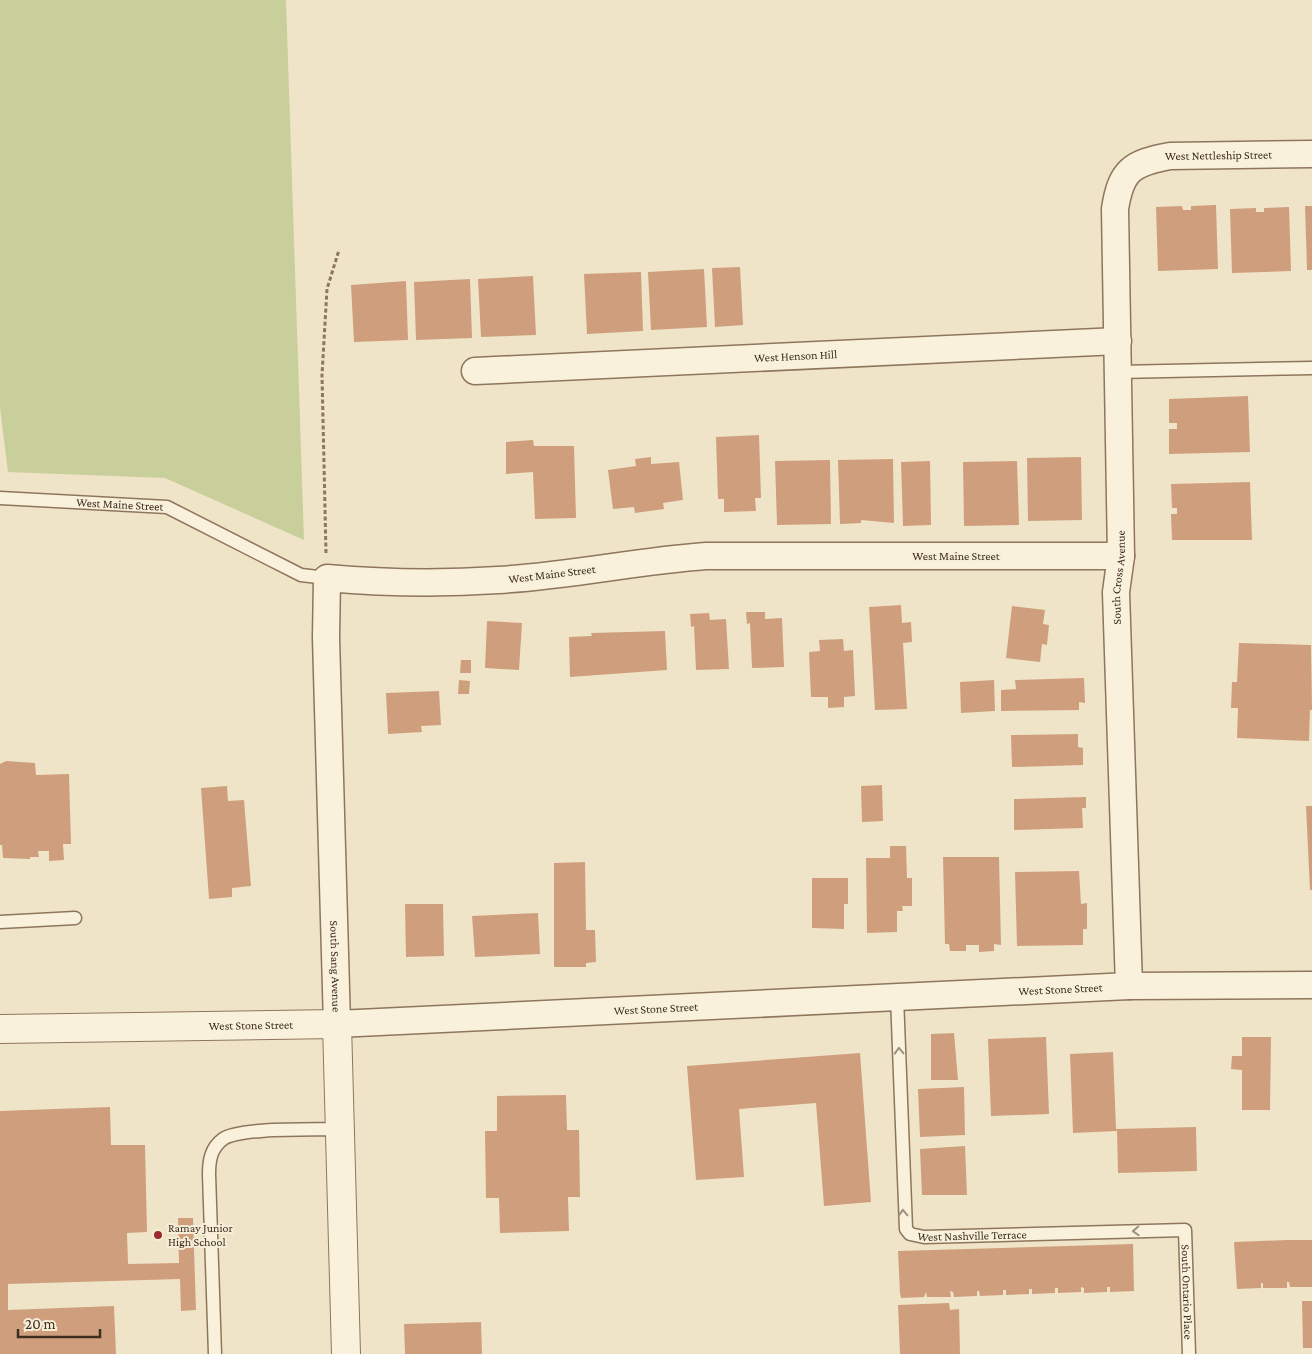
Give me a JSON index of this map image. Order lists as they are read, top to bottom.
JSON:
{
  "streets": {
    "street": [
      "West Nettleship Street",
      "West Henson Hill",
      "West Maine Street",
      "South Cross Avenue",
      "South Sang Avenue",
      "West Stone Street"
    ],
    "lane": ["West Nashville Terrace", "South Ontario Place"]
  },
  "crossings": [
    ["West Nettleship Street", "South Cross Avenue"],
    ["West Henson Hill", "South Cross Avenue"],
    ["West Maine Street", "South Cross Avenue"],
    ["West Maine Street", "South Sang Avenue"],
    ["South Cross Avenue", "West Stone Street"],
    ["South Sang Avenue", "West Stone Street"],
    ["West Stone Street", "West Nashville Terrace"],
    ["West Nashville Terrace", "South Ontario Place"]
  ],
  "places": ["Ramay Junior High School"],
  "scale_bar": "20 m"
}
